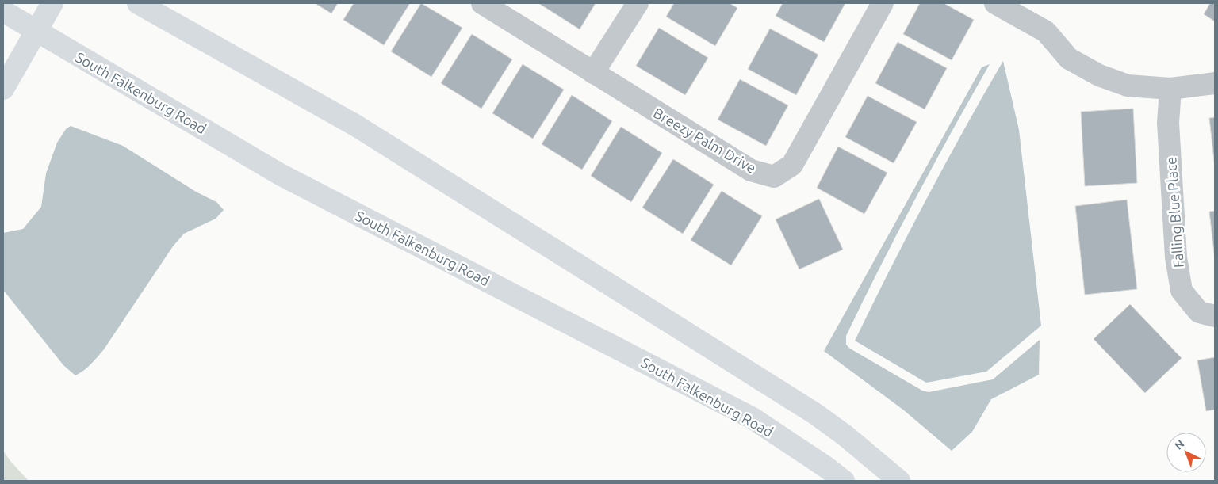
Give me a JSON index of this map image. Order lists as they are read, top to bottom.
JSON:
{
  "streets": {
    "street": ["South Falkenburg Road", "Breezy Palm Drive", "Falling Blue Place"]
  },
  "north": "top left"
}
